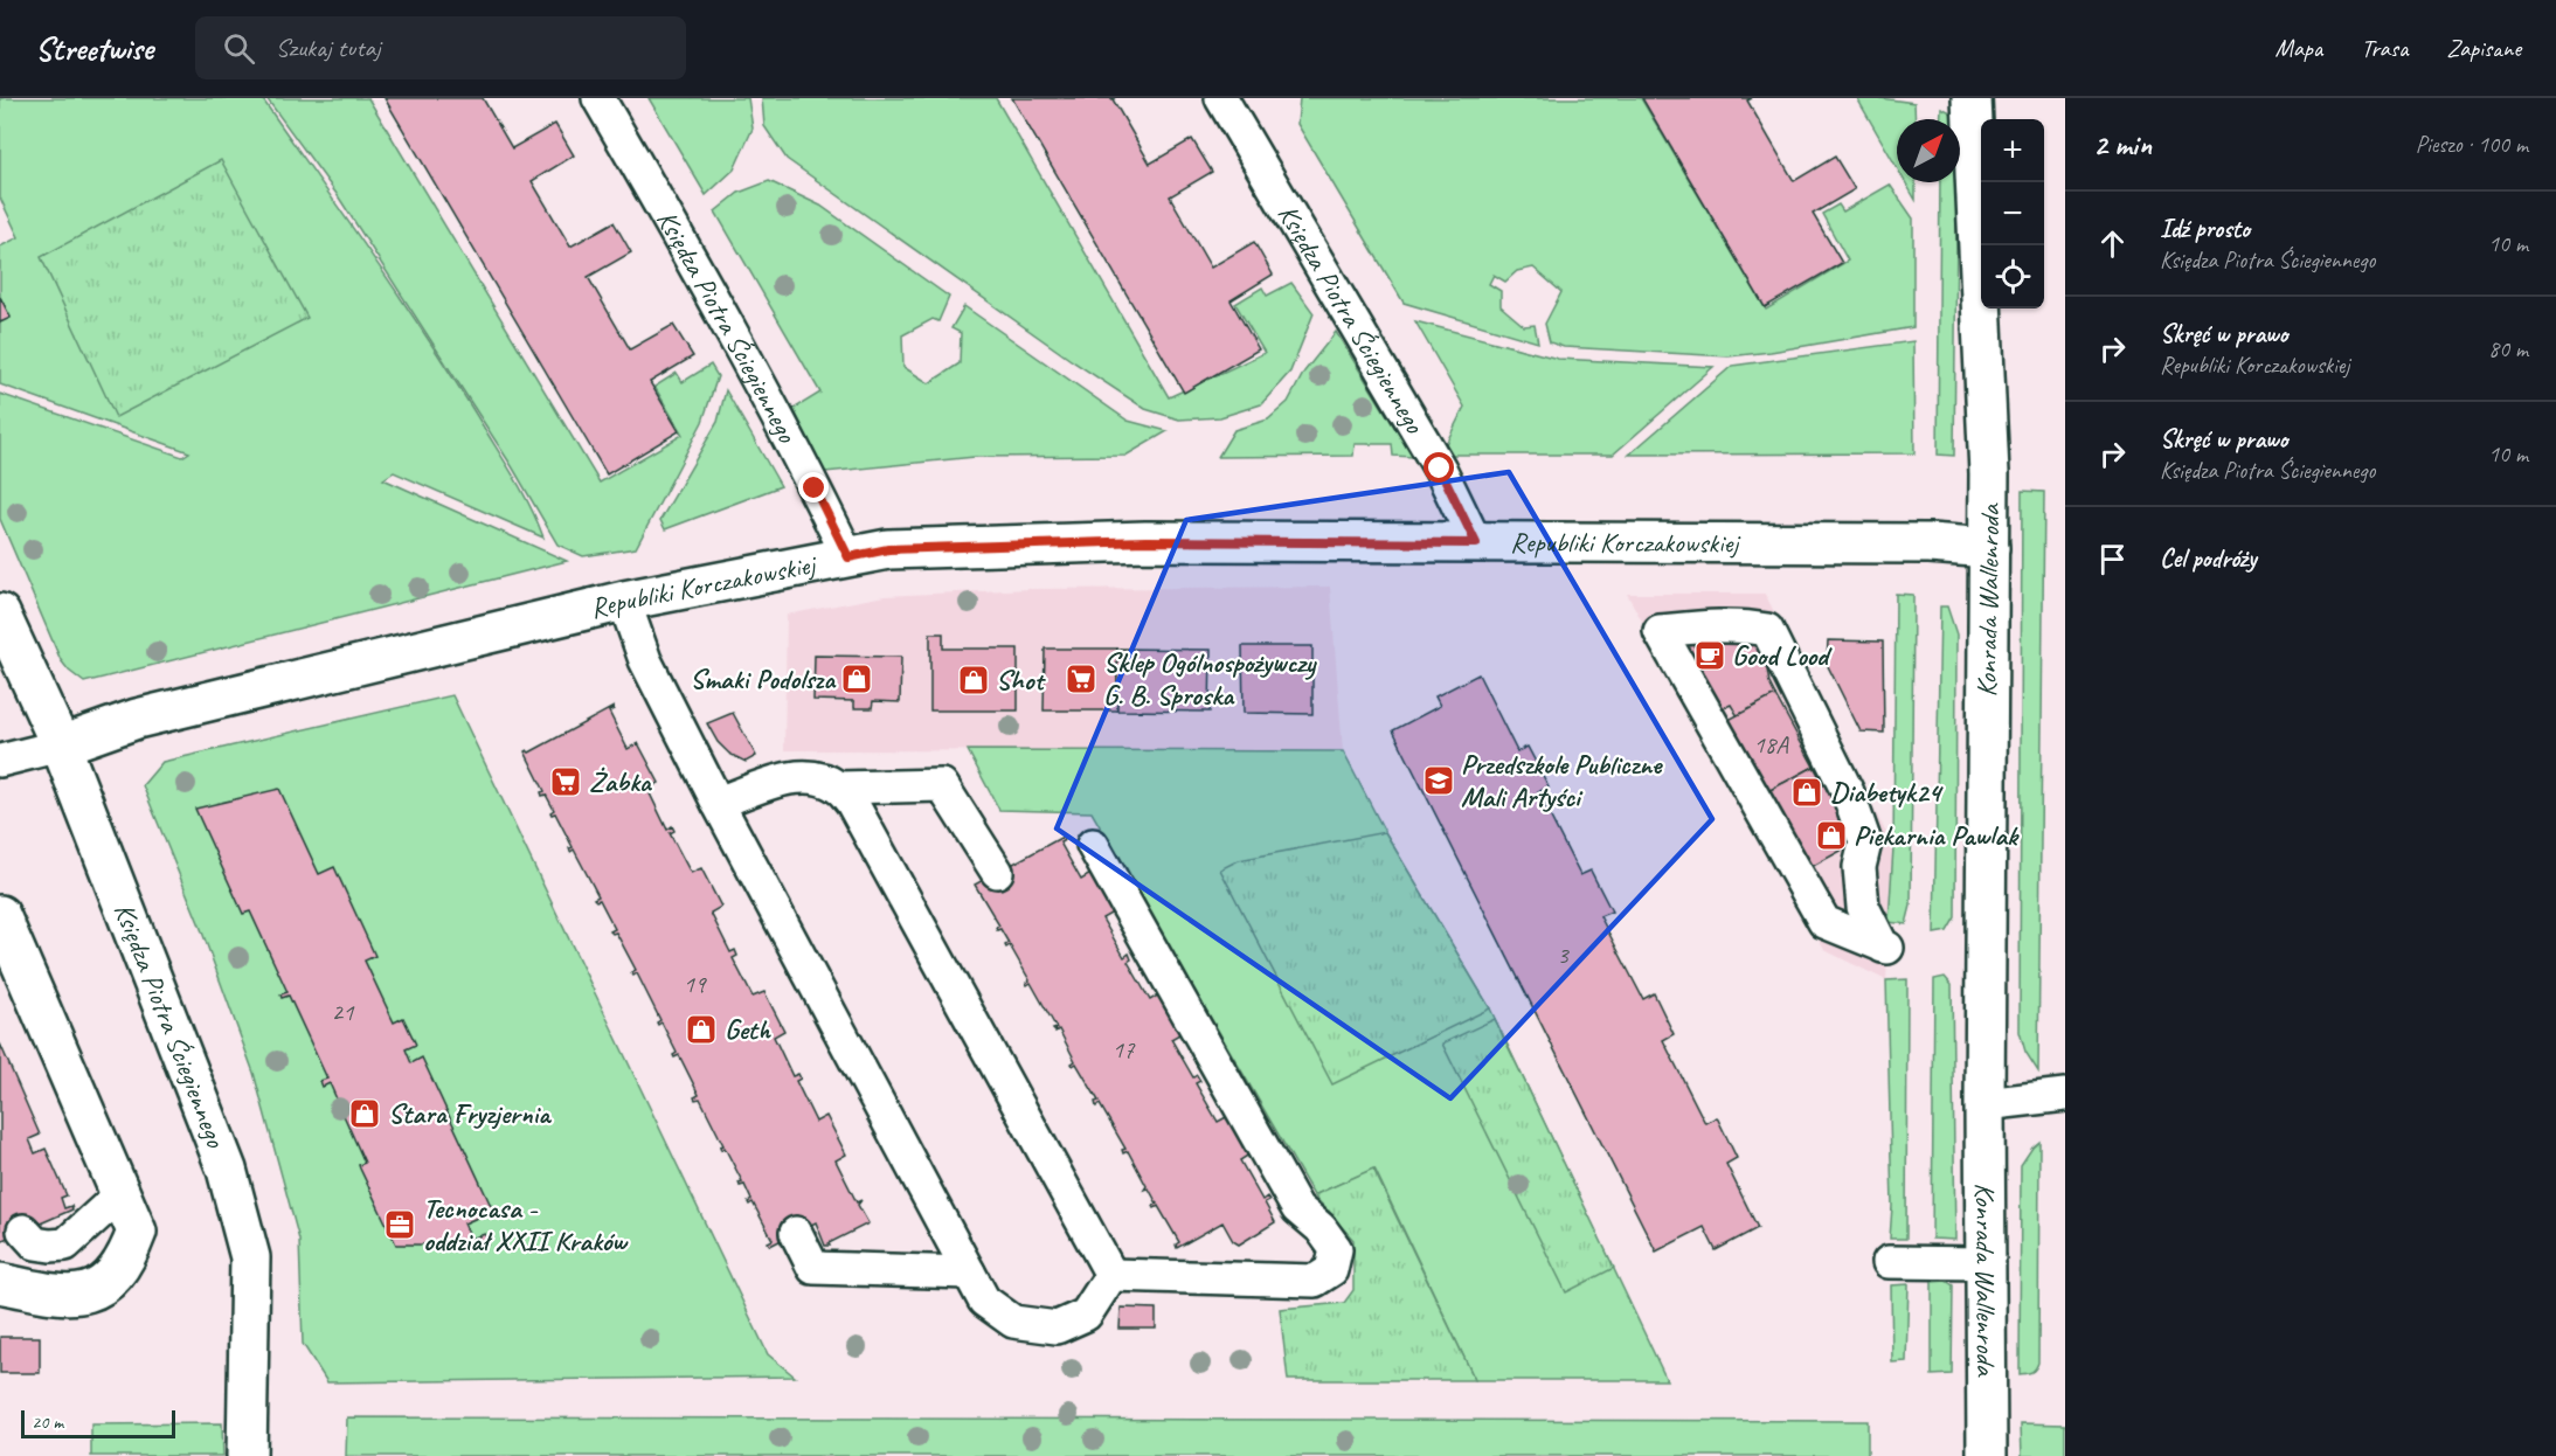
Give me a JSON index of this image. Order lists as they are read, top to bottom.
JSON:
{
  "streets": {
    "street": ["Księdza Piotra Ściegiennego", "Republiki Korczakowskiej", "Konrada Wallenroda"]
  },
  "crossings": [
    ["Księdza Piotra Ściegiennego", "Republiki Korczakowskiej"],
    ["Republiki Korczakowskiej", "Konrada Wallenroda"]
  ],
  "places": {
    "cafe": ["Good Lood"],
    "shop": [
      "Smaki Podolsza",
      "Shot",
      "Diabetyk24",
      "Piekarnia Pawlak",
      "Geth",
      "Stara Fryzjernia"
    ],
    "supermarket": ["Sklep Ogólnospożywczy G. B. Sproska", "Żabka"],
    "school or university": ["Przedszkole Publiczne Mali Artyści"],
    "office": ["Tecnocasa - oddział XXII Kraków"]
  },
  "house_numbers": [
    "18A",
    "3",
    "19",
    "21",
    "17"
  ],
  "scale_bar": "20 m",
  "north": "top right",
  "page": {
    "header": "Streetwise",
    "search": "Szukaj tutaj",
    "nav": ["Mapa", "Trasa", "Zapisane"],
    "heading": ["2 min", "Pieszo · 100 m"],
    "map_buttons": ["+", "−"],
    "list": [
      ["Idź prosto", "Księdza Piotra Ściegiennego", "10 m"],
      ["Skręć w prawo", "Republiki Korczakowskiej", "80 m"],
      ["Skręć w prawo", "Księdza Piotra Ściegiennego", "10 m"],
      "Cel podróży"
    ],
    "scale": "20 m"
  }
}
